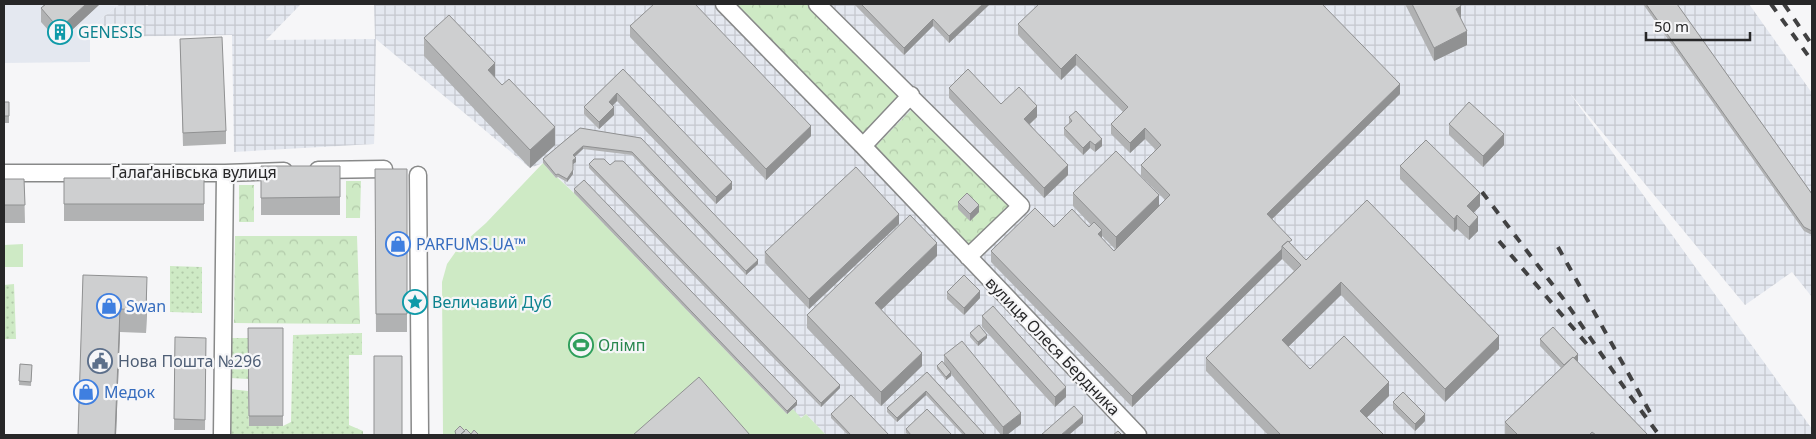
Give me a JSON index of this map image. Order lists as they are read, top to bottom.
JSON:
{
  "streets": {
    "street": ["Ґалаґанівська вулиця", "вулиця Олеся Бердника"]
  },
  "places": {
    "building": ["GENESIS"],
    "shop": ["PARFUMS.UA™", "Swan", "Медок"],
    "place": ["Величавий Дуб"],
    "sports": ["Олімп"],
    "public building": ["Нова Пошта №296"]
  },
  "scale_bar": "50 m"
}
